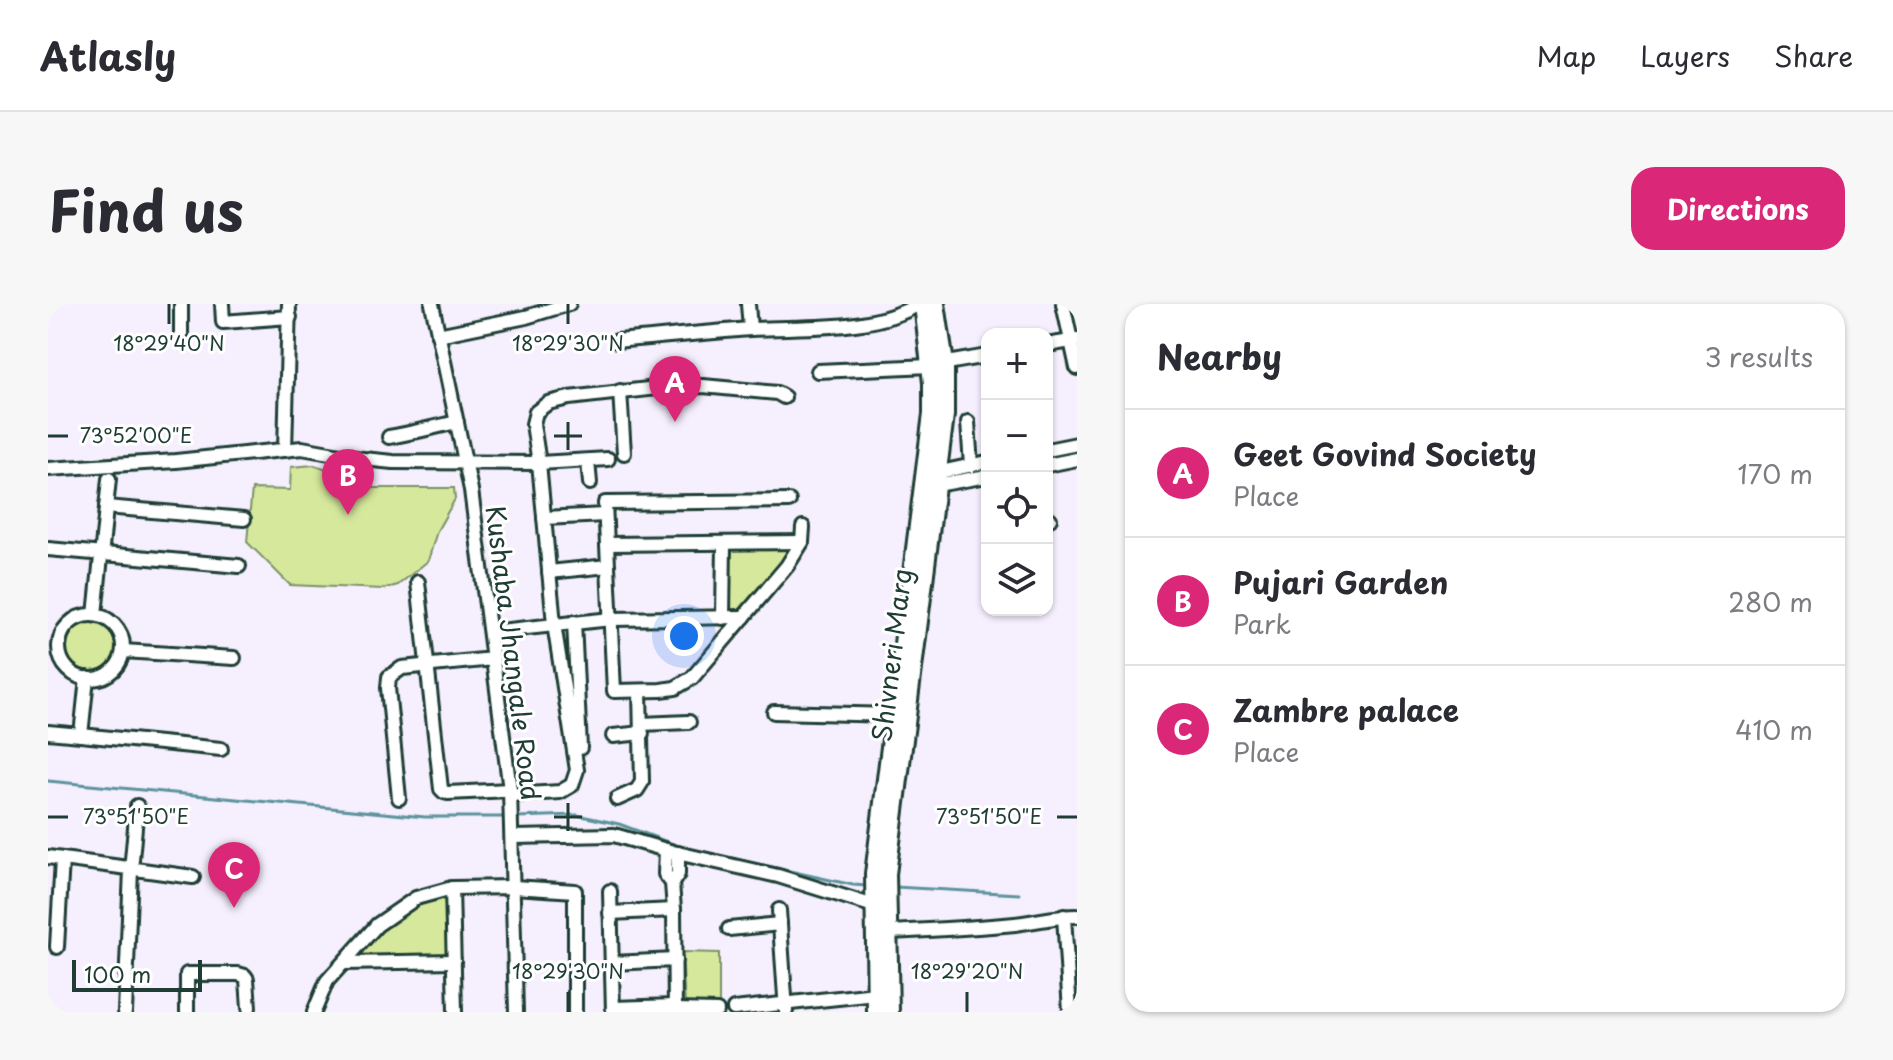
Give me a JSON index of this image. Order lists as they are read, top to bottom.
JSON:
{
  "streets": {
    "main road": ["Shivneri Marg"],
    "street": ["Kushaba Jhangale Road"]
  },
  "scale_bar": "100 m",
  "page": {
    "header": "Atlasly",
    "nav": ["Map", "Layers", "Share"],
    "title": "Find us",
    "buttons": "Directions",
    "heading": ["Nearby", "3 results"],
    "map_buttons": ["+", "−"],
    "pins": ["A", "B", "C"],
    "list": [
      {
        "mark": "A",
        "name": "Geet Govind Society",
        "note": "Place",
        "value": "170 m"
      },
      {
        "mark": "B",
        "name": "Pujari Garden",
        "note": "Park",
        "value": "280 m"
      },
      {
        "mark": "C",
        "name": "Zambre palace",
        "note": "Place",
        "value": "410 m"
      }
    ],
    "scale": "100 m"
  },
  "coordinates": [
    "18°29'40\"N",
    "18°29'30\"N",
    "73°52'00\"E",
    "73°51'50\"E",
    "18°29'20\"N"
  ]
}
